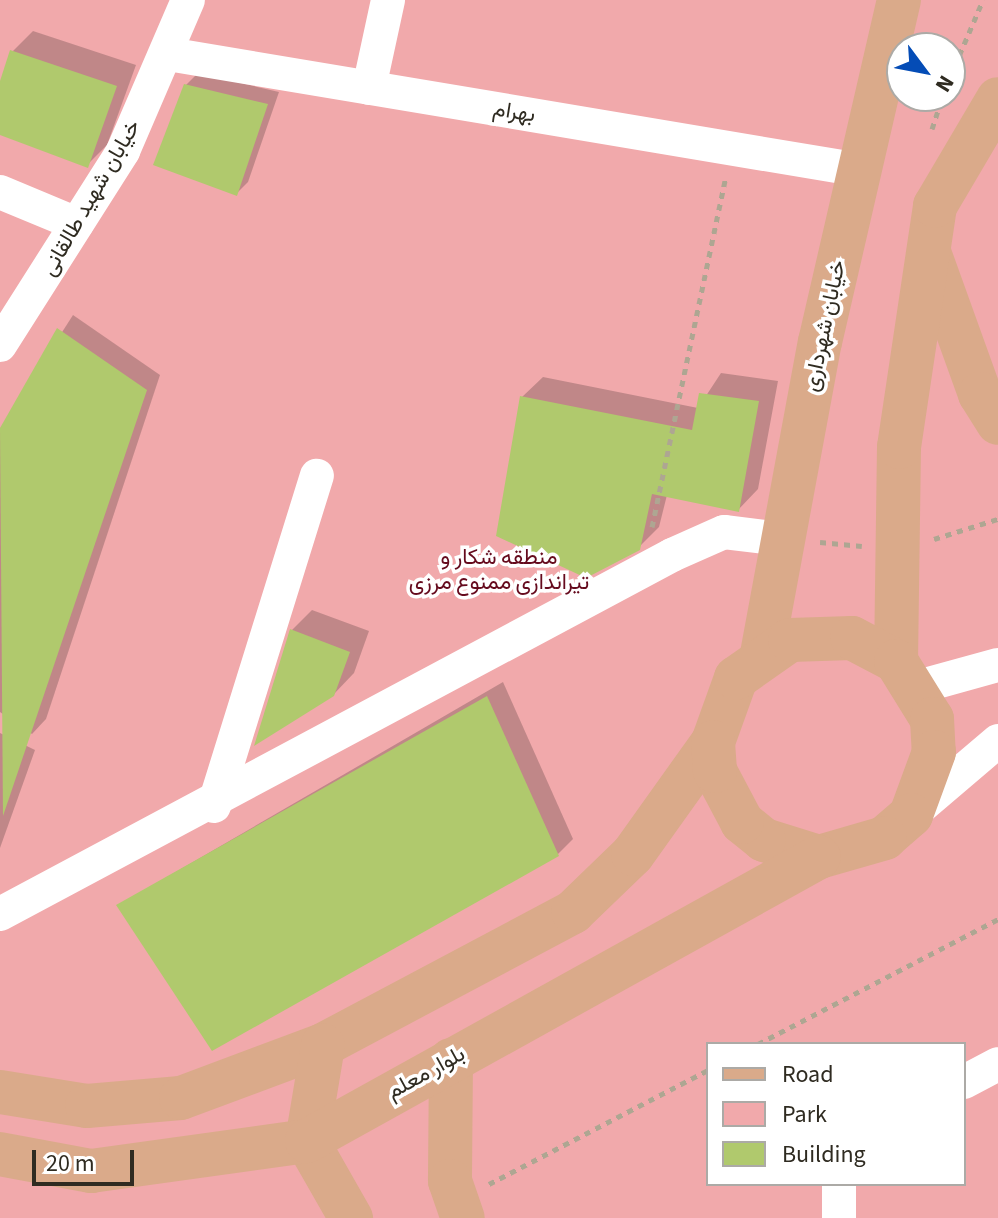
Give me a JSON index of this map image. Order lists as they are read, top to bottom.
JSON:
{
  "streets": {
    "main road": ["خیابان شهرداری", "بلوار معلم"],
    "street": ["بهرام", "خیابان شهيد طالقانی"]
  },
  "crossings": [
    ["بهرام", "خیابان شهيد طالقانی"],
    ["بهرام", "خیابان شهرداری"],
    ["خیابان شهرداری", "بلوار معلم"]
  ],
  "parks": ["منطقه شکار و تیراندازی ممنوع مرزی"],
  "legend": ["Road", "Park", "Building"],
  "scale_bar": "20 m",
  "north": "bottom right"
}
